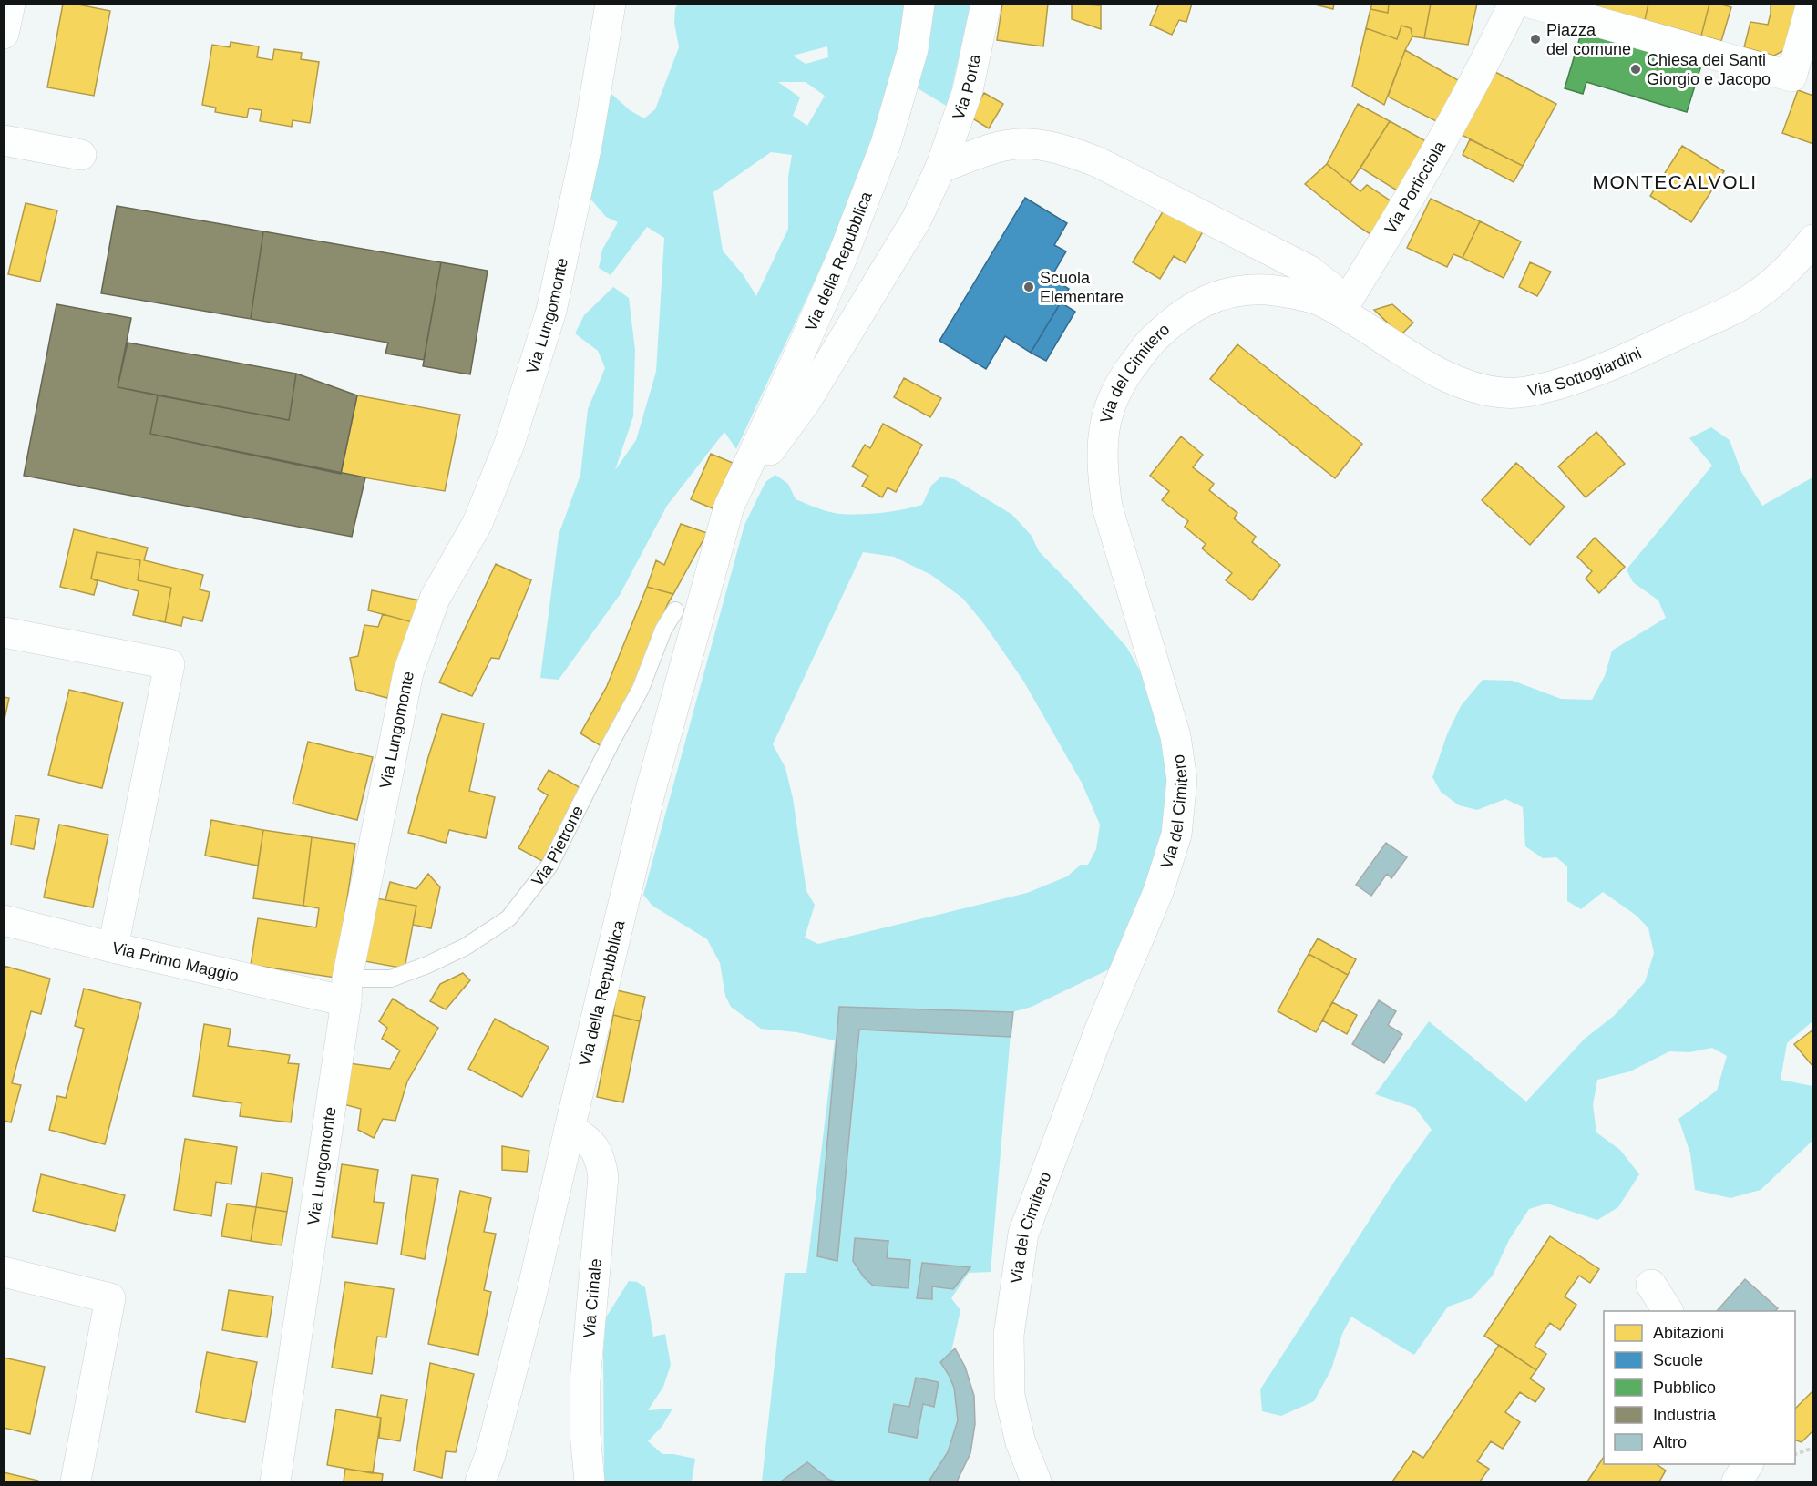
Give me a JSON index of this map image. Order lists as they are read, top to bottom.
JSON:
{
  "streets": {
    "street": [
      "Via Porta",
      "Via Porticciola",
      "Via della Repubblica",
      "Via Lungomonte",
      "Via Sottogiardini",
      "Via del Cimitero",
      "Via Primo Maggio",
      "Via Crinale"
    ],
    "lane": ["Via Pietrone"]
  },
  "crossings": [
    ["Via Porta", "Via della Repubblica"],
    ["Via Porticciola", "Via Sottogiardini"],
    ["Via Porticciola", "Via del Cimitero"],
    ["Via della Repubblica", "Via Crinale"],
    ["Via Lungomonte", "Via Pietrone"],
    ["Via Lungomonte", "Via Primo Maggio"],
    ["Via Sottogiardini", "Via del Cimitero"],
    ["Via Pietrone", "Via Primo Maggio"]
  ],
  "districts": ["MONTECALVOLI"],
  "places": ["Piazza del comune", "Chiesa dei Santi Giorgio e Jacopo", "Scuola Elementare"],
  "legend": [
    "Abitazioni",
    "Scuole",
    "Pubblico",
    "Industria",
    "Altro"
  ]
}
